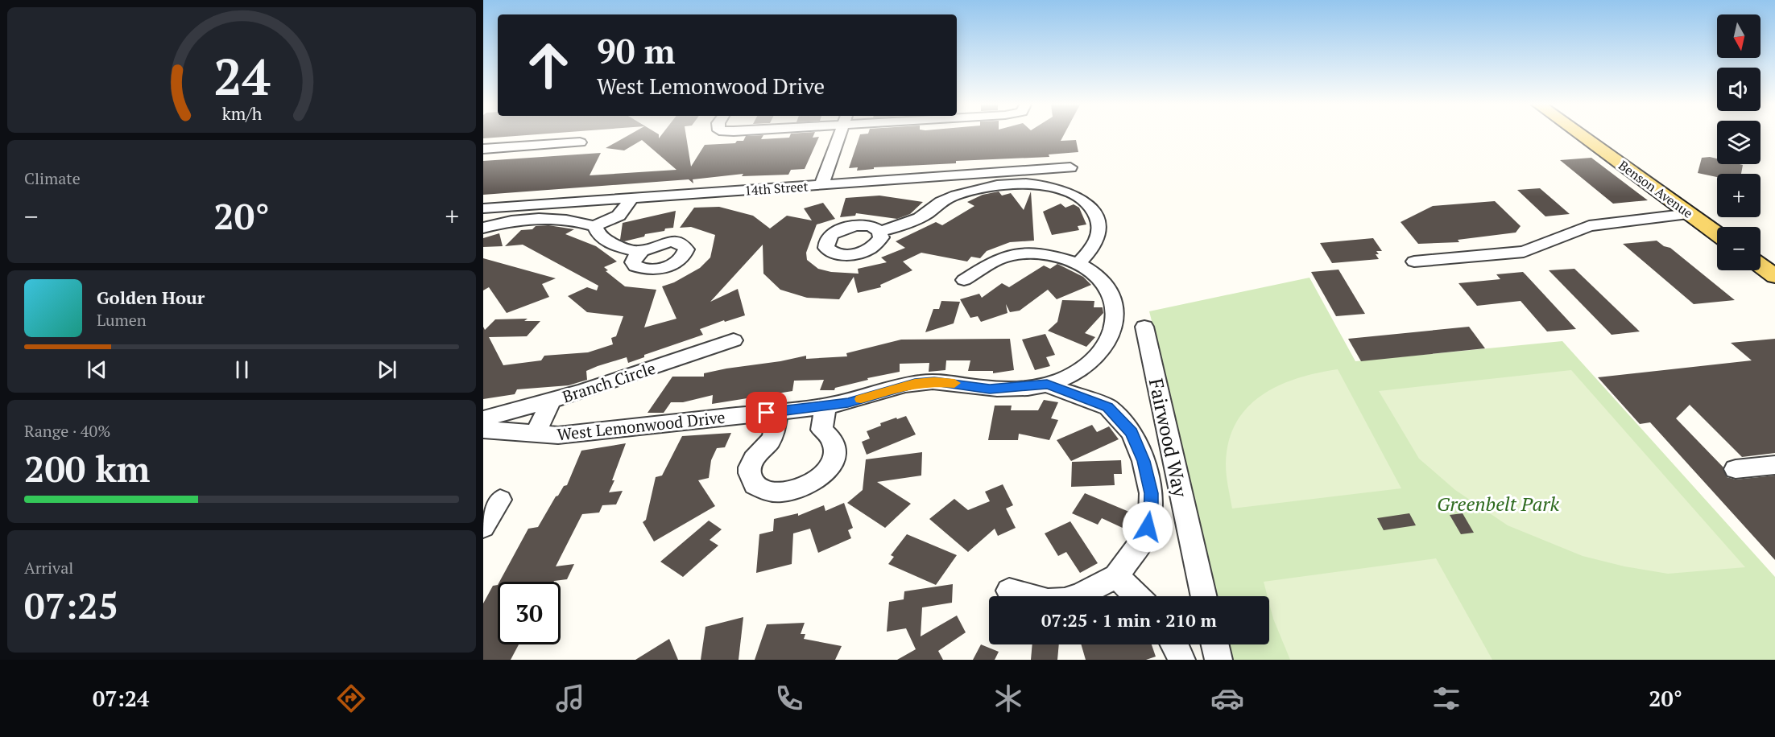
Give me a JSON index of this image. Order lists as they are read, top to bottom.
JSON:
{
  "streets": {
    "main road": ["Benson Avenue"],
    "street": [
      "14th Street",
      "Branch Circle",
      "West Lemonwood Drive",
      "Fairwood Way"
    ]
  },
  "crossings": [
    ["Branch Circle", "West Lemonwood Drive"]
  ],
  "parks": ["Greenbelt Park"],
  "north": "bottom",
  "page": {
    "map_buttons": ["+", "−"],
    "turn": ["90 m", "West Lemonwood Drive"],
    "tile": [
      "Climate",
      ["Range · 40%", "200 km"],
      ["Arrival", "07:25"]
    ],
    "heat": ["−", "20°", "+"],
    "song": ["Golden Hour", "Lumen"],
    "limit": "30",
    "trip": "07:25 · 1 min · 210 m",
    "tabs": ["07:24", "20°"],
    "gauge": ["24", "km/h"]
  }
}
